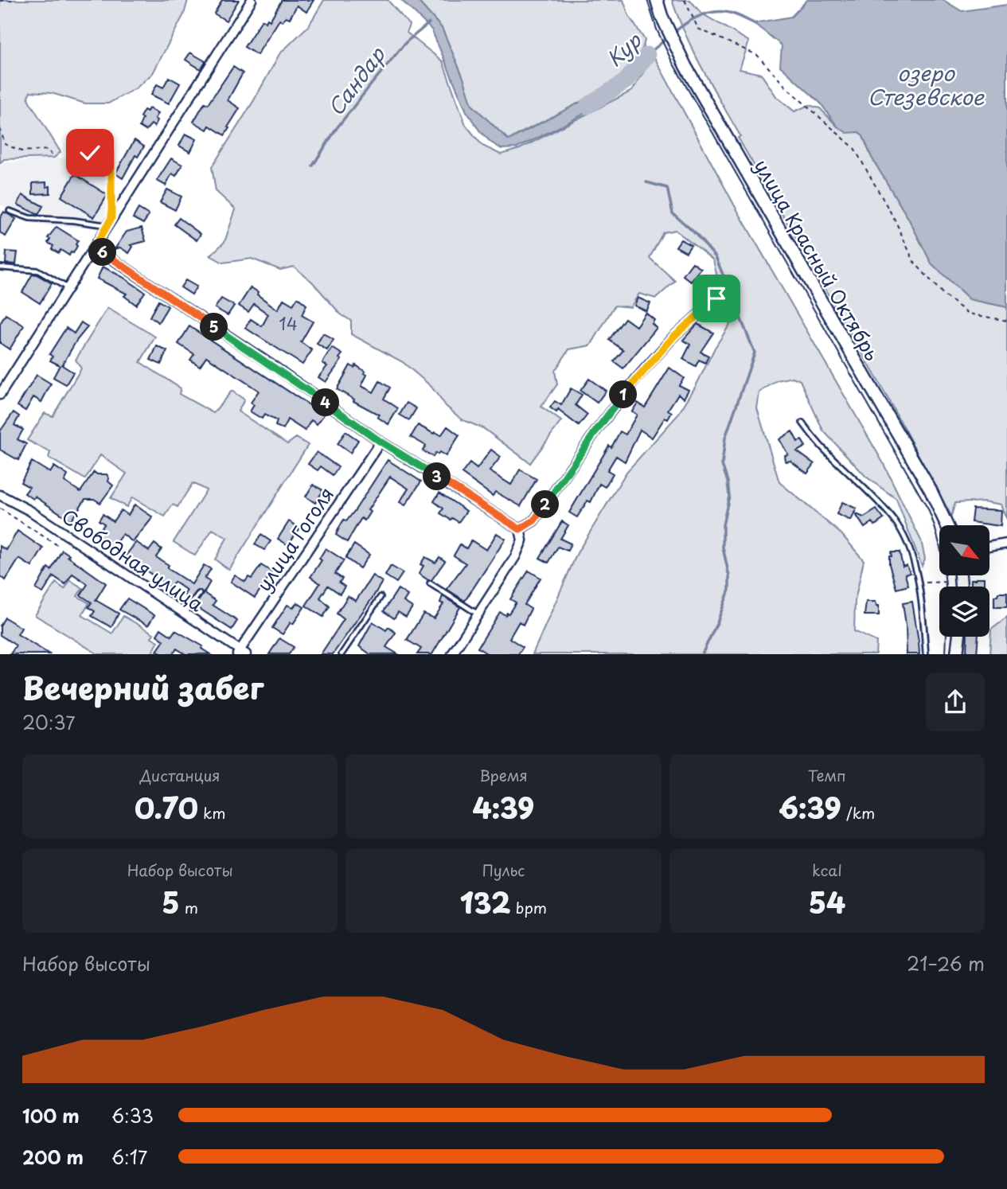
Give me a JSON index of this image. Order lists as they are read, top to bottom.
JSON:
{
  "streets": {
    "main road": ["улица Красный Октябрь"],
    "street": ["улица Гоголя", "Свободная улица"]
  },
  "crossings": [
    ["улица Гоголя", "Свободная улица"]
  ],
  "water": ["Кур", "озеро Стезевское", "Сандар"],
  "house_numbers": ["14"],
  "north": "bottom right",
  "page": {
    "pins": [
      "6",
      "5",
      "1",
      "4",
      "3",
      "2"
    ],
    "heading": ["Вечерний забег", "20:37"],
    "stats": [
      ["Дистанция", "0.70 km"],
      ["Время", "4:39"],
      ["Темп", "6:39 /km"],
      ["Набор высоты", "5 m"],
      ["Пульс", "132 bpm"],
      ["kcal", "54"]
    ],
    "chart": ["Набор высоты", "21–26 m"],
    "list": [
      {
        "name": "100 m",
        "note": "6:33"
      },
      {
        "name": "200 m",
        "note": "6:17"
      }
    ]
  }
}
